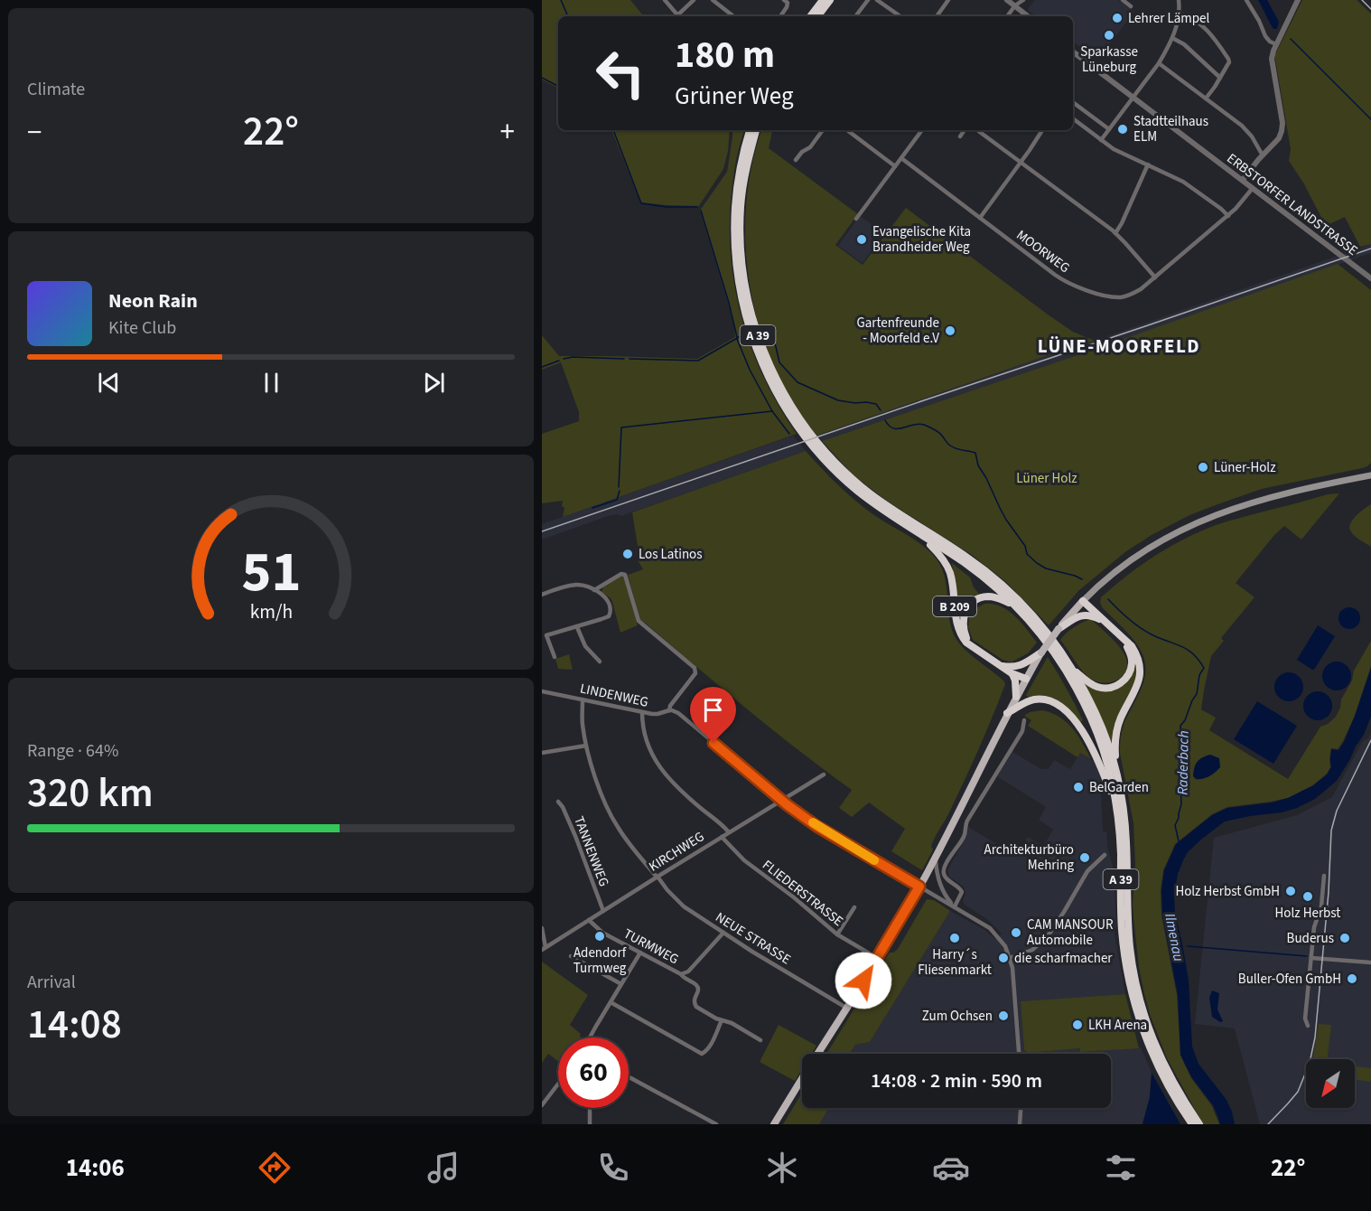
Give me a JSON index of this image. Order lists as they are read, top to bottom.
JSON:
{
  "streets": {
    "highway": ["A 39", "B 209"],
    "street": [
      "ERBSTORFER LANDSTRASSE",
      "MOORWEG",
      "LINDENWEG",
      "TANNENWEG",
      "KIRCHWEG",
      "FLIEDERSTRASSE",
      "NEUE STRASSE",
      "TURMWEG"
    ]
  },
  "crossings": [
    ["ERBSTORFER LANDSTRASSE", "MOORWEG"],
    ["A 39", "B 209"],
    ["LINDENWEG", "NEUE STRASSE"],
    ["TANNENWEG", "KIRCHWEG"],
    ["KIRCHWEG", "FLIEDERSTRASSE"],
    ["KIRCHWEG", "NEUE STRASSE"],
    ["KIRCHWEG", "TURMWEG"],
    ["NEUE STRASSE", "TURMWEG"]
  ],
  "districts": ["LÜNE-MOORFELD"],
  "water": ["Raderbach", "Ilmenau"],
  "parks": ["Lüner Holz"],
  "places": [
    "Lehrer Lämpel",
    "Sparkasse Lüneburg",
    "Stadtteilhaus ELM",
    "Evangelische Kita Brandheider Weg",
    "Gartenfreunde - Moorfeld e.V",
    "Lüner-Holz",
    "Los Latinos",
    "BelGarden",
    "Architekturbüro Mehring",
    "Holz Herbst GmbH",
    "Holz Herbst",
    "CAM MANSOUR Automobile",
    "Adendorf Turmweg",
    "Harry´s Fliesenmarkt",
    "Buderus",
    "die scharfmacher",
    "Buller-Ofen GmbH",
    "Zum Ochsen",
    "LKH Arena"
  ],
  "north": "bottom left",
  "page": {
    "tile": [
      "Climate",
      ["Range · 64%", "320 km"],
      ["Arrival", "14:08"]
    ],
    "turn": ["180 m", "Grüner Weg"],
    "heat": ["−", "22°", "+"],
    "song": ["Neon Rain", "Kite Club"],
    "limit": "60",
    "trip": "14:08 · 2 min · 590 m",
    "tabs": ["14:06", "22°"],
    "gauge": ["51", "km/h"]
  }
}
